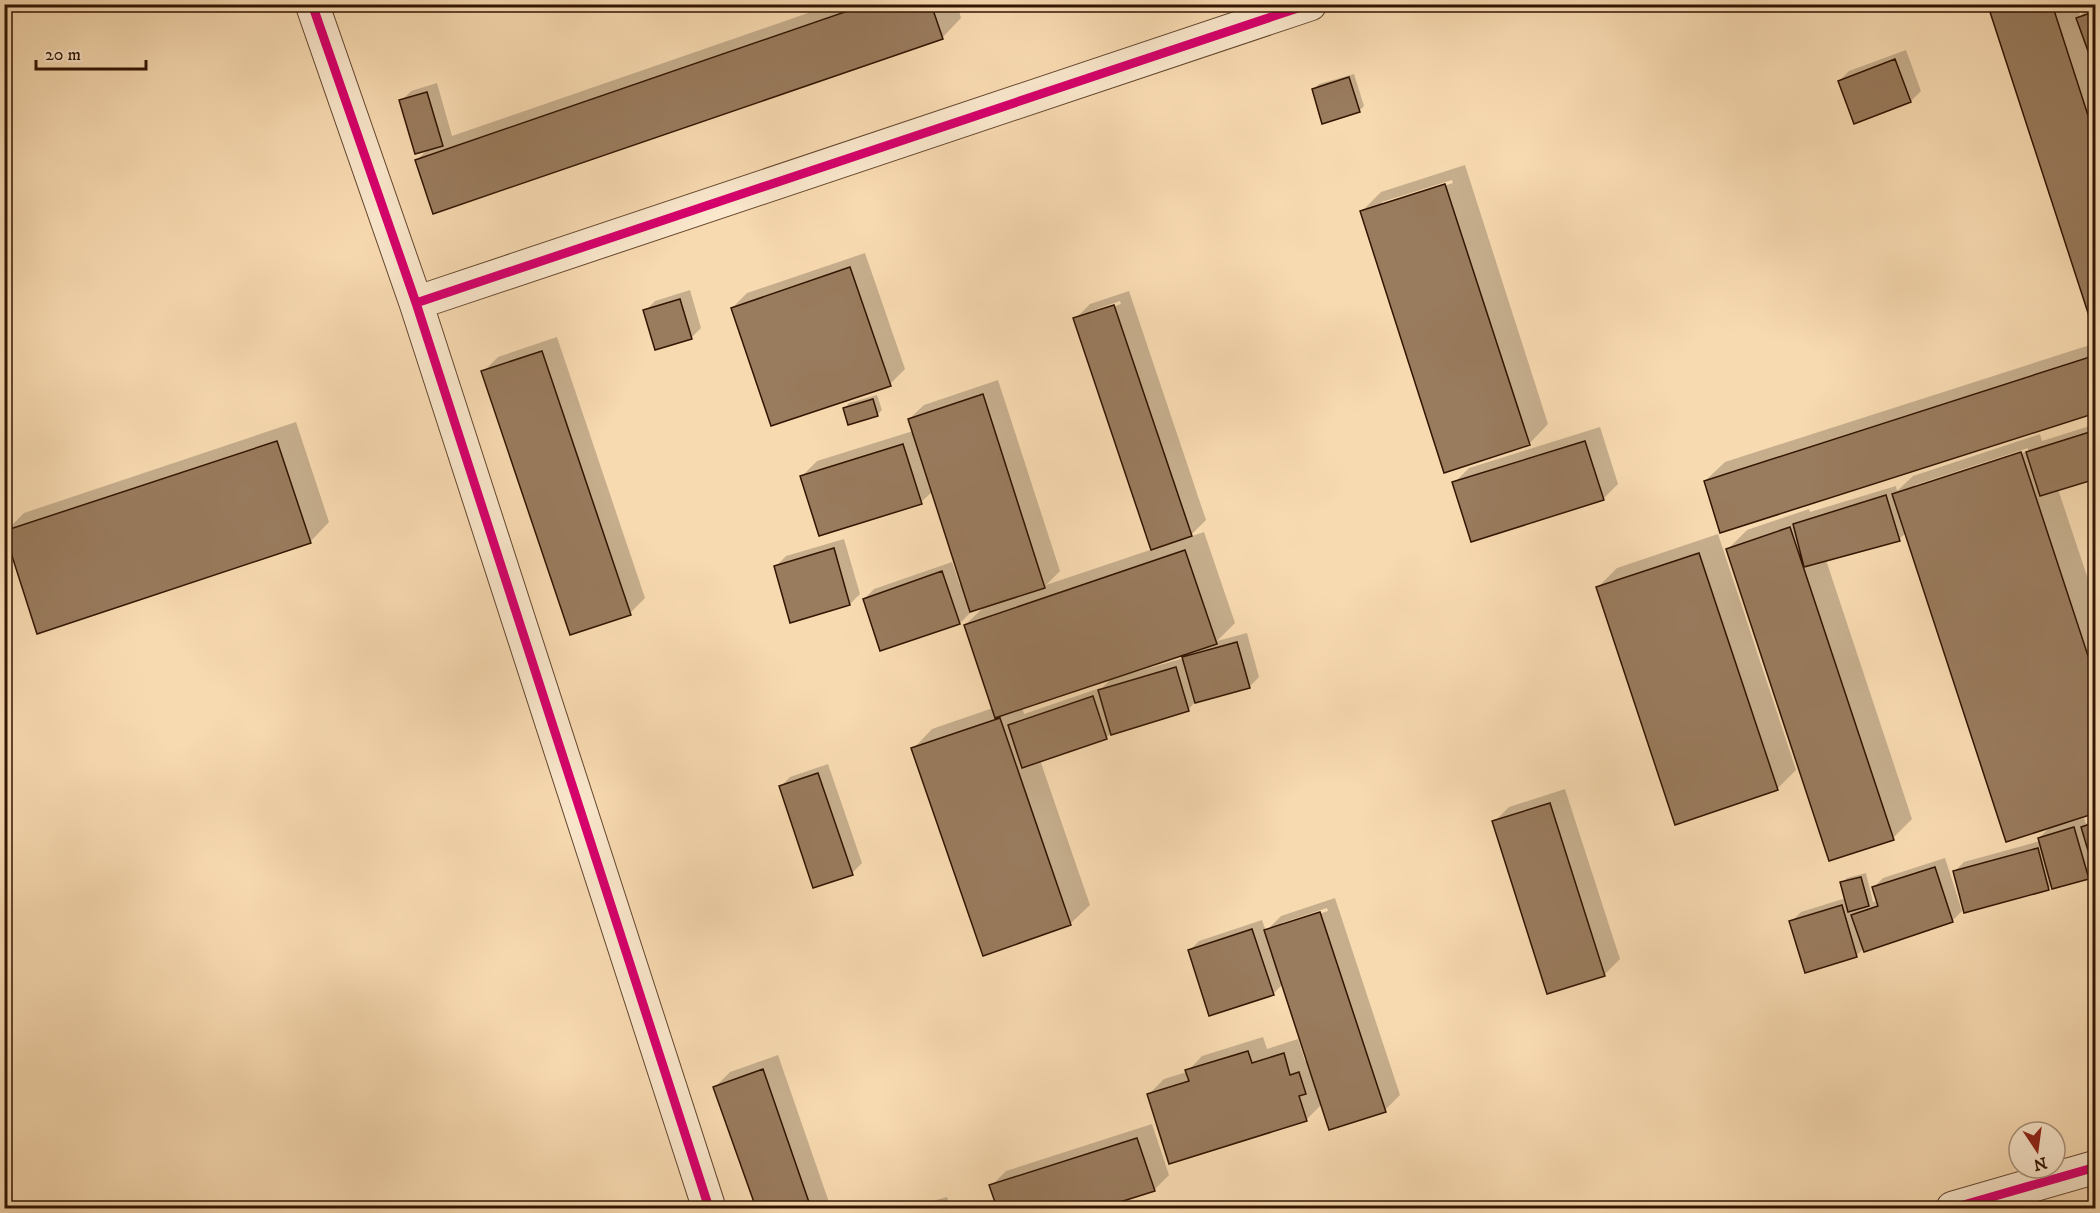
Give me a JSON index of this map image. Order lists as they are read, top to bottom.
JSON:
{
  "scale_bar": "20 m",
  "north": "bottom"
}
